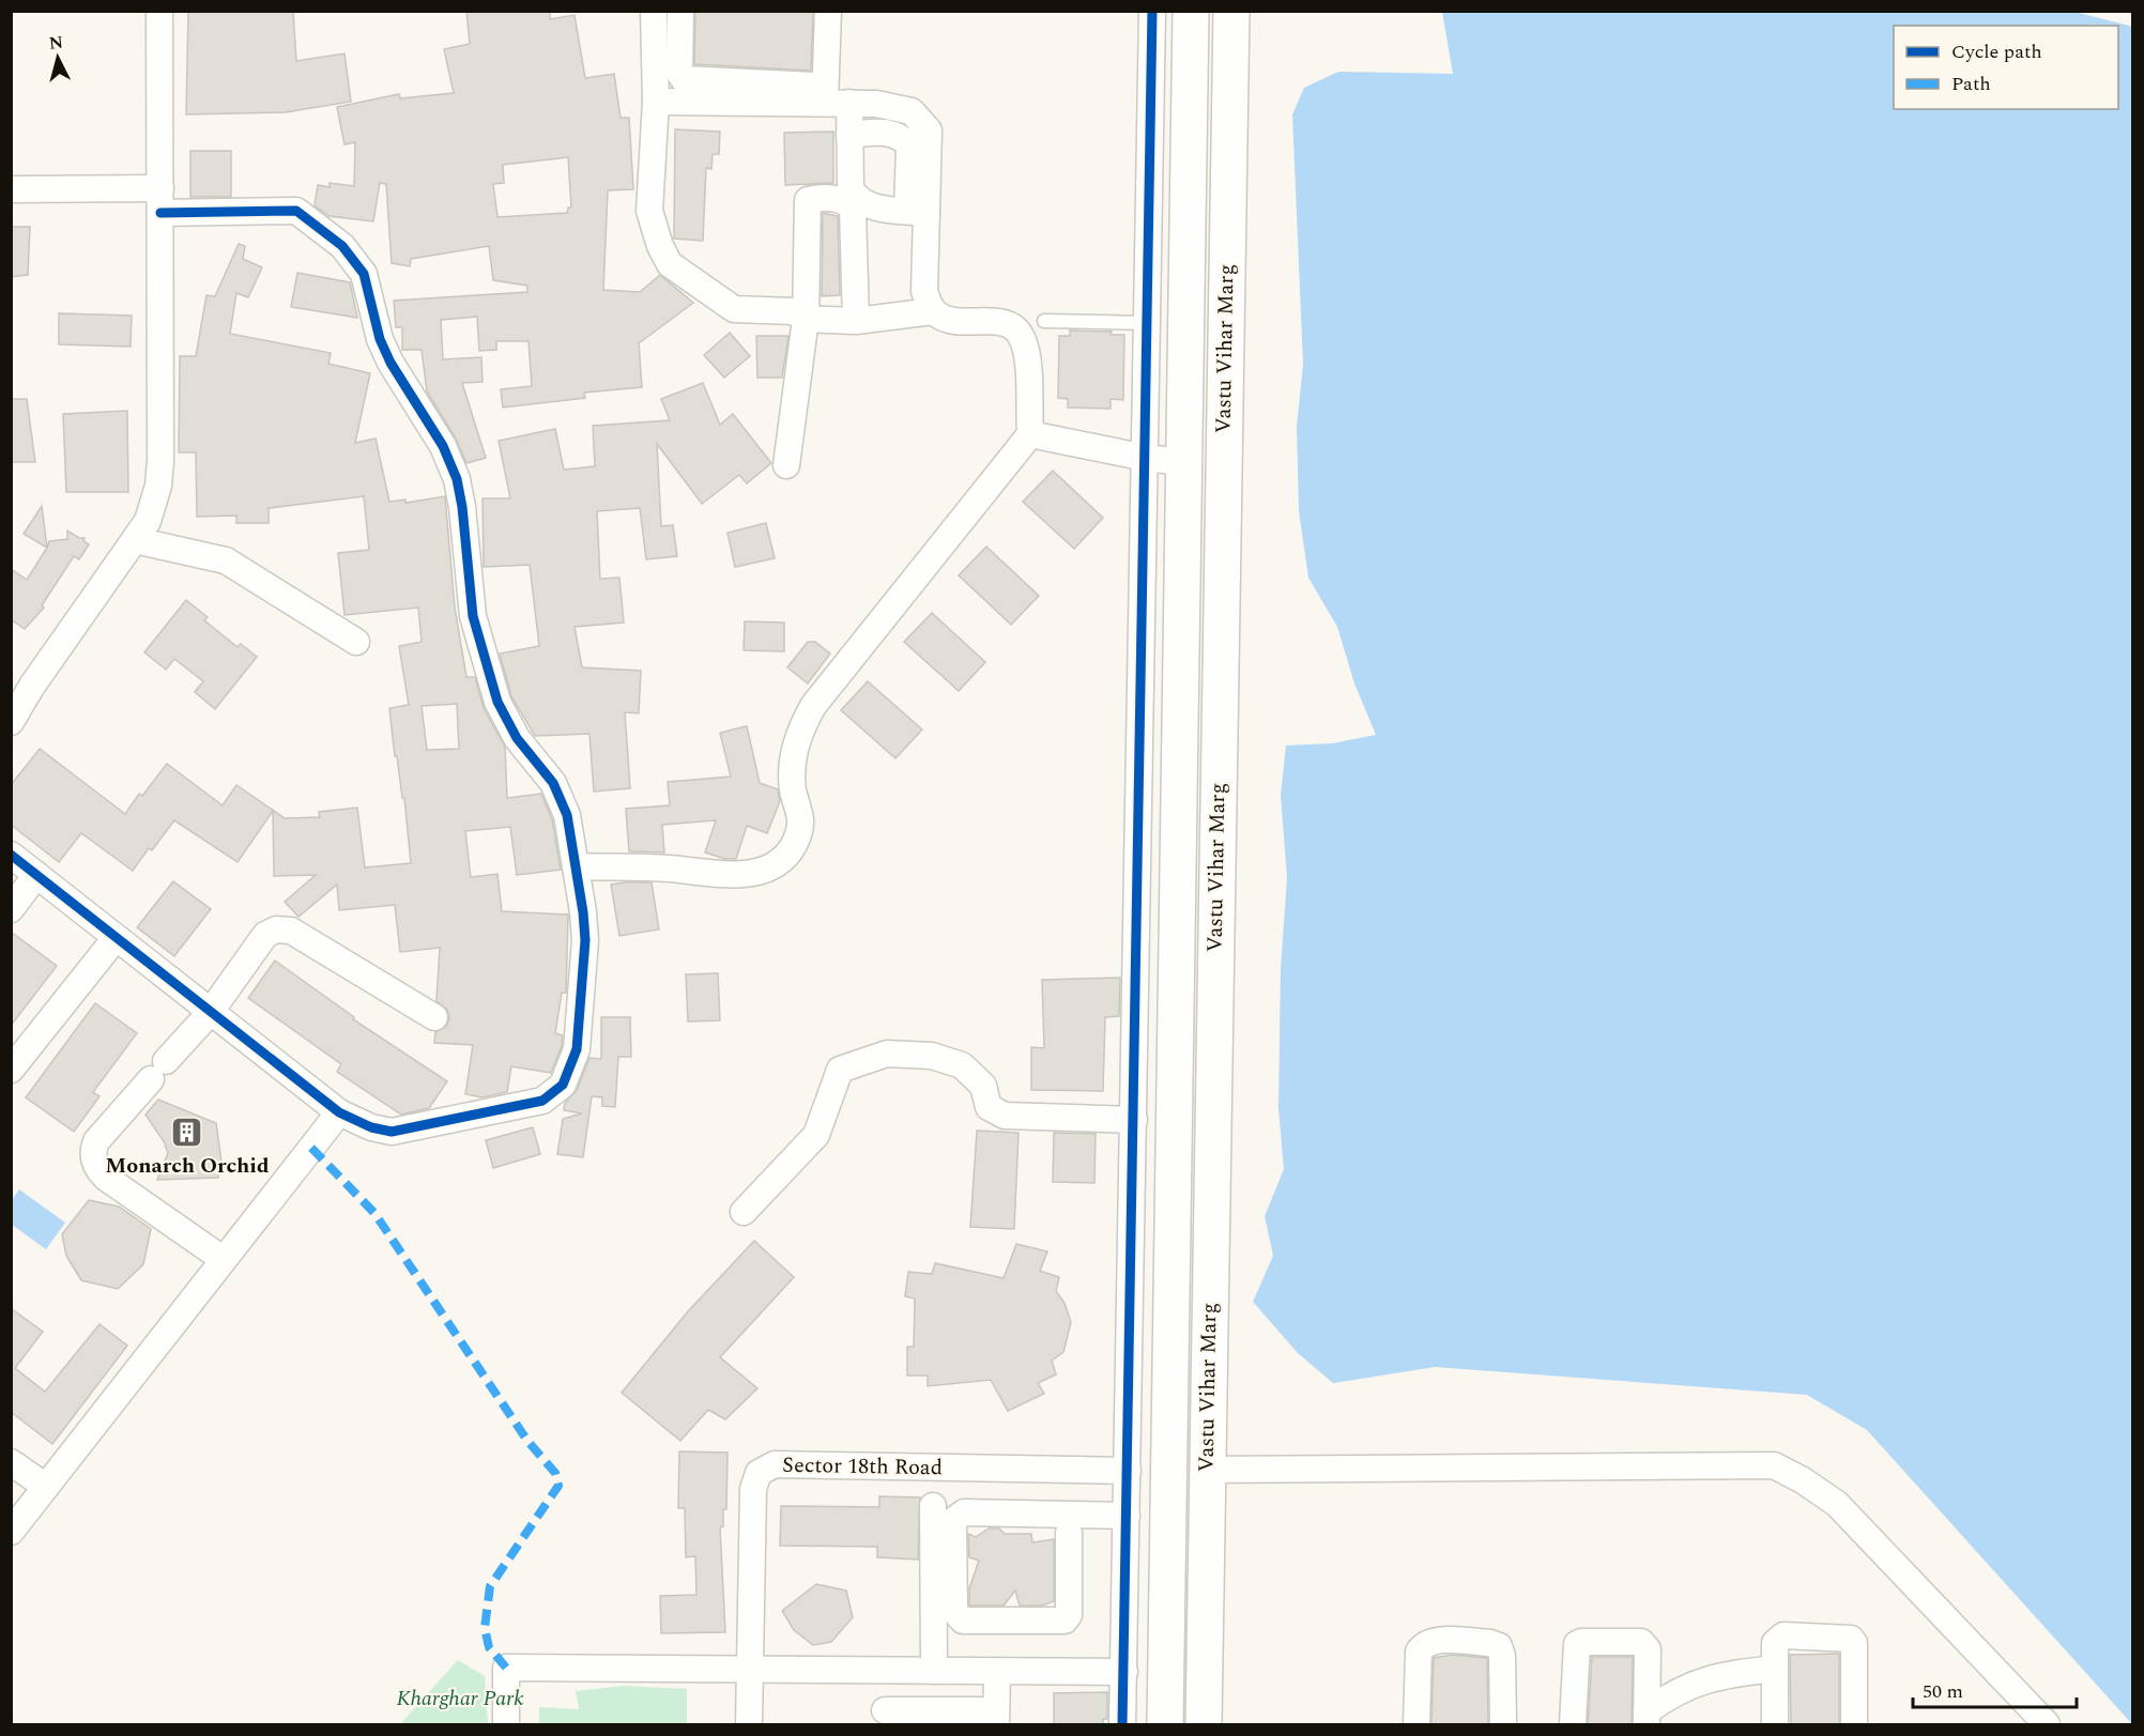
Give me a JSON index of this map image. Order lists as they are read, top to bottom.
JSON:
{
  "streets": {
    "main road": ["Vastu Vihar Marg"],
    "street": ["Sector 18th Road"]
  },
  "parks": ["Kharghar Park"],
  "places": {
    "building": ["Monarch Orchid"]
  },
  "legend": ["Cycle path", "Path"],
  "scale_bar": "50 m",
  "north": "top"
}
